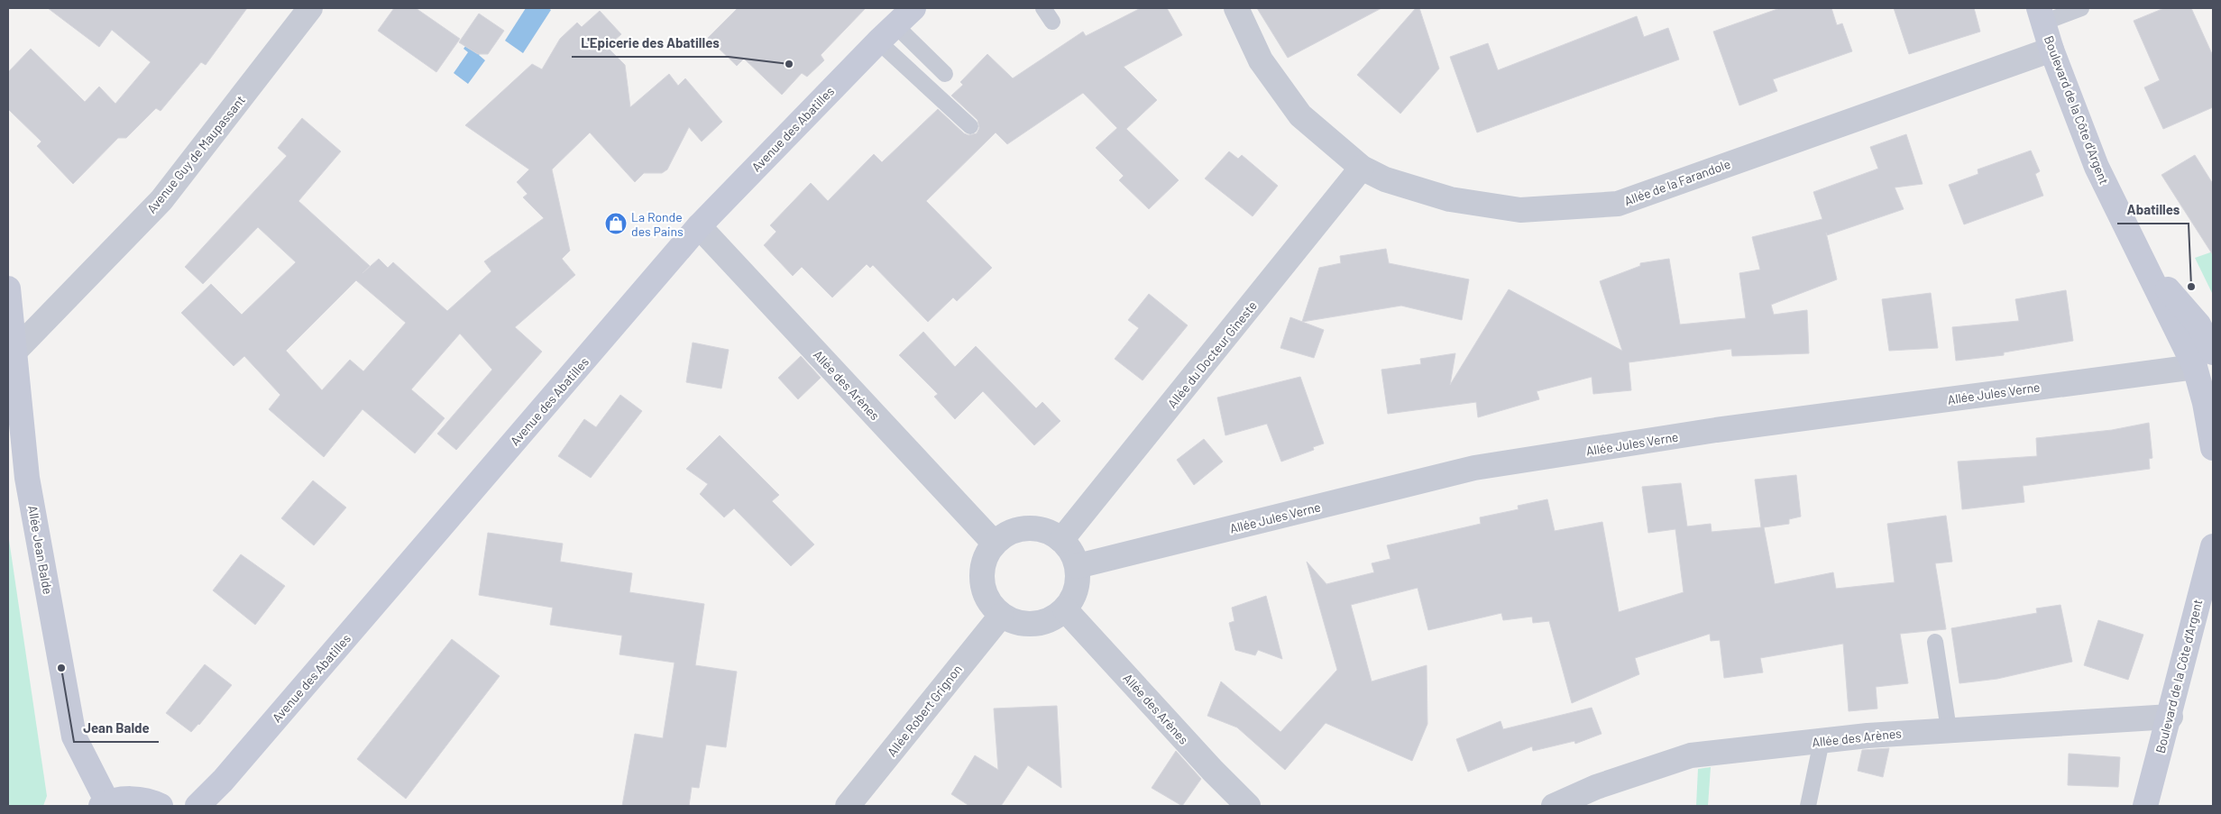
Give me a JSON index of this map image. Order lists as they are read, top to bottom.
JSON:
{
  "streets": {
    "street": [
      "Boulevard de la Côte d'Argent",
      "Avenue des Abatilles",
      "Avenue Guy de Maupassant",
      "Allée de la Farandole",
      "Allée du Docteur Gineste",
      "Allée des Arènes",
      "Allée Jules Verne",
      "Allée Jean Balde",
      "Allée Robert Grignon"
    ]
  },
  "crossings": [
    ["Boulevard de la Côte d'Argent", "Allée de la Farandole"],
    ["Boulevard de la Côte d'Argent", "Allée des Arènes"],
    ["Boulevard de la Côte d'Argent", "Allée Jules Verne"],
    ["Avenue des Abatilles", "Allée des Arènes"],
    ["Avenue Guy de Maupassant", "Allée Jean Balde"],
    ["Allée de la Farandole", "Allée du Docteur Gineste"],
    ["Allée du Docteur Gineste", "Allée des Arènes"],
    ["Allée du Docteur Gineste", "Allée Jules Verne"],
    ["Allée du Docteur Gineste", "Allée Robert Grignon"],
    ["Allée des Arènes", "Allée Jules Verne"],
    ["Allée des Arènes", "Allée Robert Grignon"],
    ["Allée Jules Verne", "Allée Robert Grignon"]
  ],
  "places": {
    "other": ["L'Epicerie des Abatilles", "Abatilles", "Jean Balde"],
    "shop": ["La Ronde des Pains"]
  }
}
